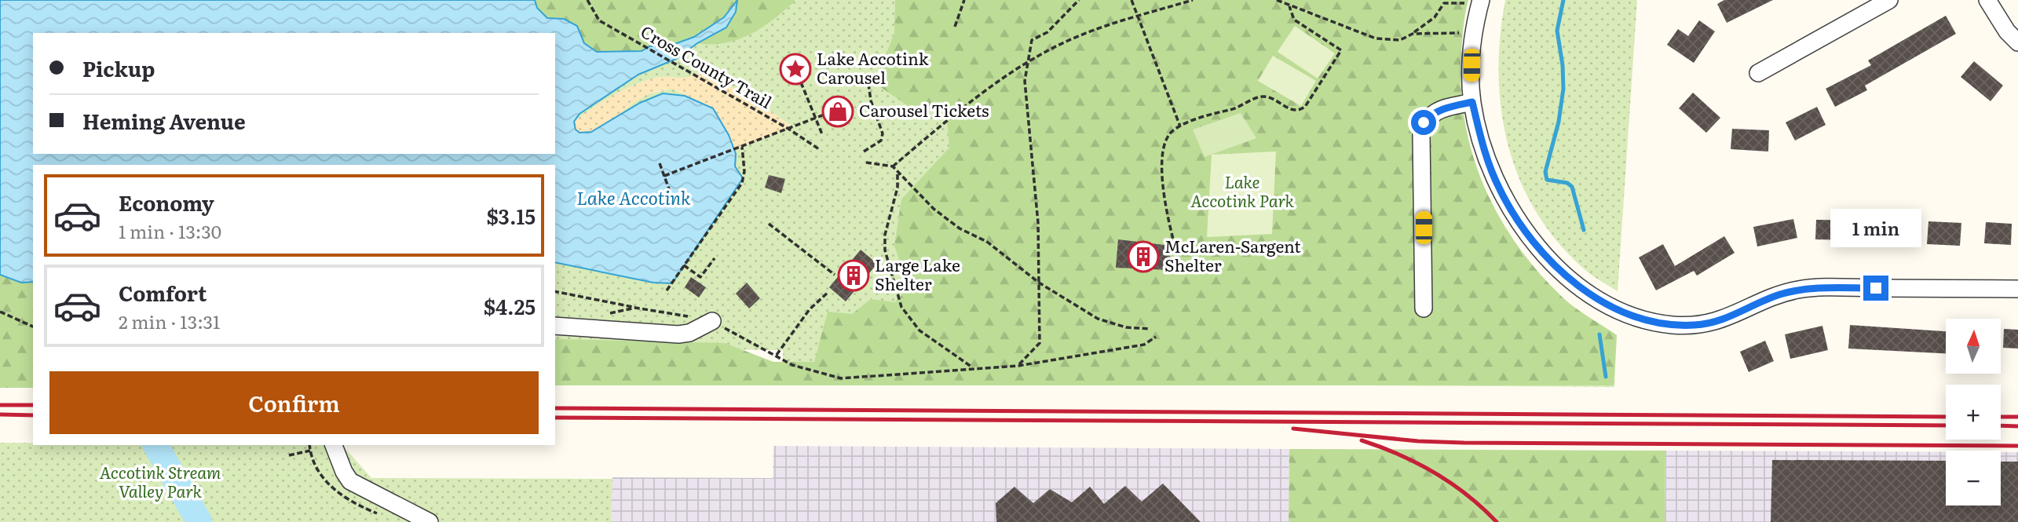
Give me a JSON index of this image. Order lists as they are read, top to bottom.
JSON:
{
  "streets": {
    "path": ["Cross County Trail"]
  },
  "water": ["Lake Accotink"],
  "parks": ["Lake Accotink Park", "Accotink Stream Valley Park"],
  "places": {
    "place": ["Lake Accotink Carousel"],
    "shop": ["Carousel Tickets"],
    "building": ["McLaren-Sargent Shelter", "Large Lake Shelter"]
  },
  "north": "top",
  "page": {
    "banner": ["Pickup", "Heming Avenue"],
    "list": [
      {
        "name": "Economy",
        "note": "1 min · 13:30",
        "value": "$3.15"
      },
      {
        "name": "Comfort",
        "note": "2 min · 13:31",
        "value": "$4.25"
      }
    ],
    "bubble": "1 min",
    "map_buttons": ["+", "−"],
    "buttons": "Confirm"
  }
}
